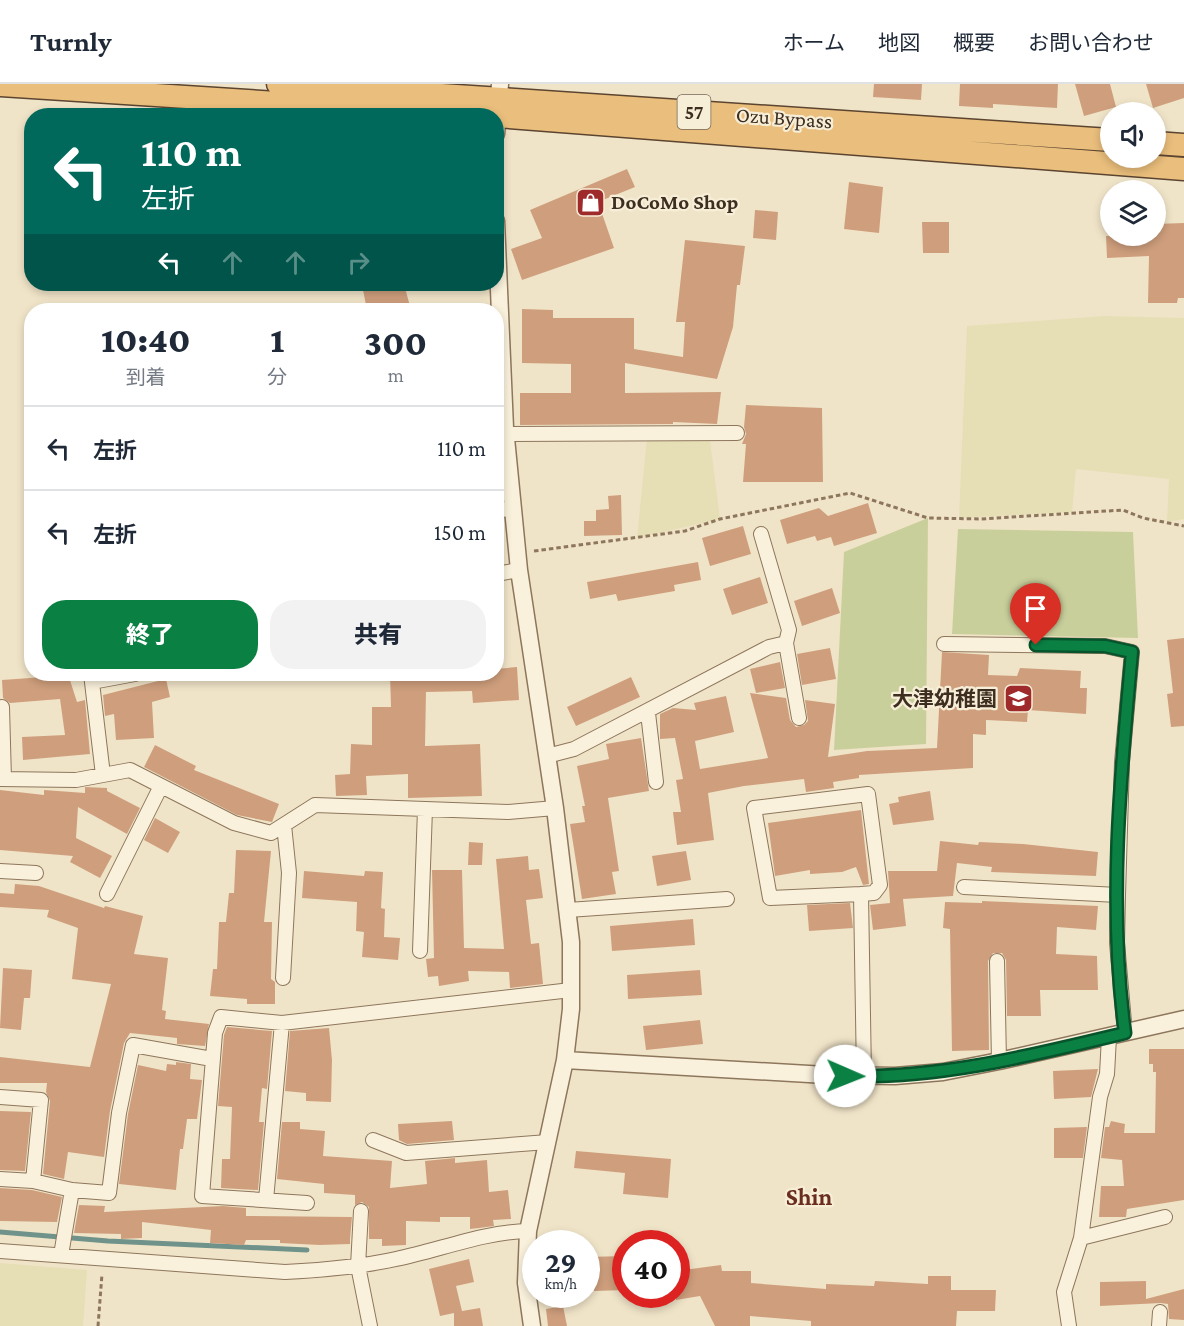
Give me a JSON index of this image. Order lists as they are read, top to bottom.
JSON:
{
  "streets": {
    "highway": ["57", "Ozu Bypass"]
  },
  "districts": ["Shin"],
  "places": {
    "shop": ["DoCoMo Shop"],
    "school or university": ["大津幼稚園"]
  },
  "page": {
    "header": "Turnly",
    "nav": [
      "ホーム",
      "地図",
      "概要",
      "お問い合わせ"
    ],
    "turn": ["110 m", "左折"],
    "eta": [
      "10:40",
      "到着",
      "1",
      "分",
      "300",
      "m"
    ],
    "list": [
      {
        "name": "左折",
        "value": "110 m"
      },
      {
        "name": "左折",
        "value": "150 m"
      }
    ],
    "buttons": ["終了", "共有"],
    "speed": "29 km/h",
    "limit": "40"
  }
}
